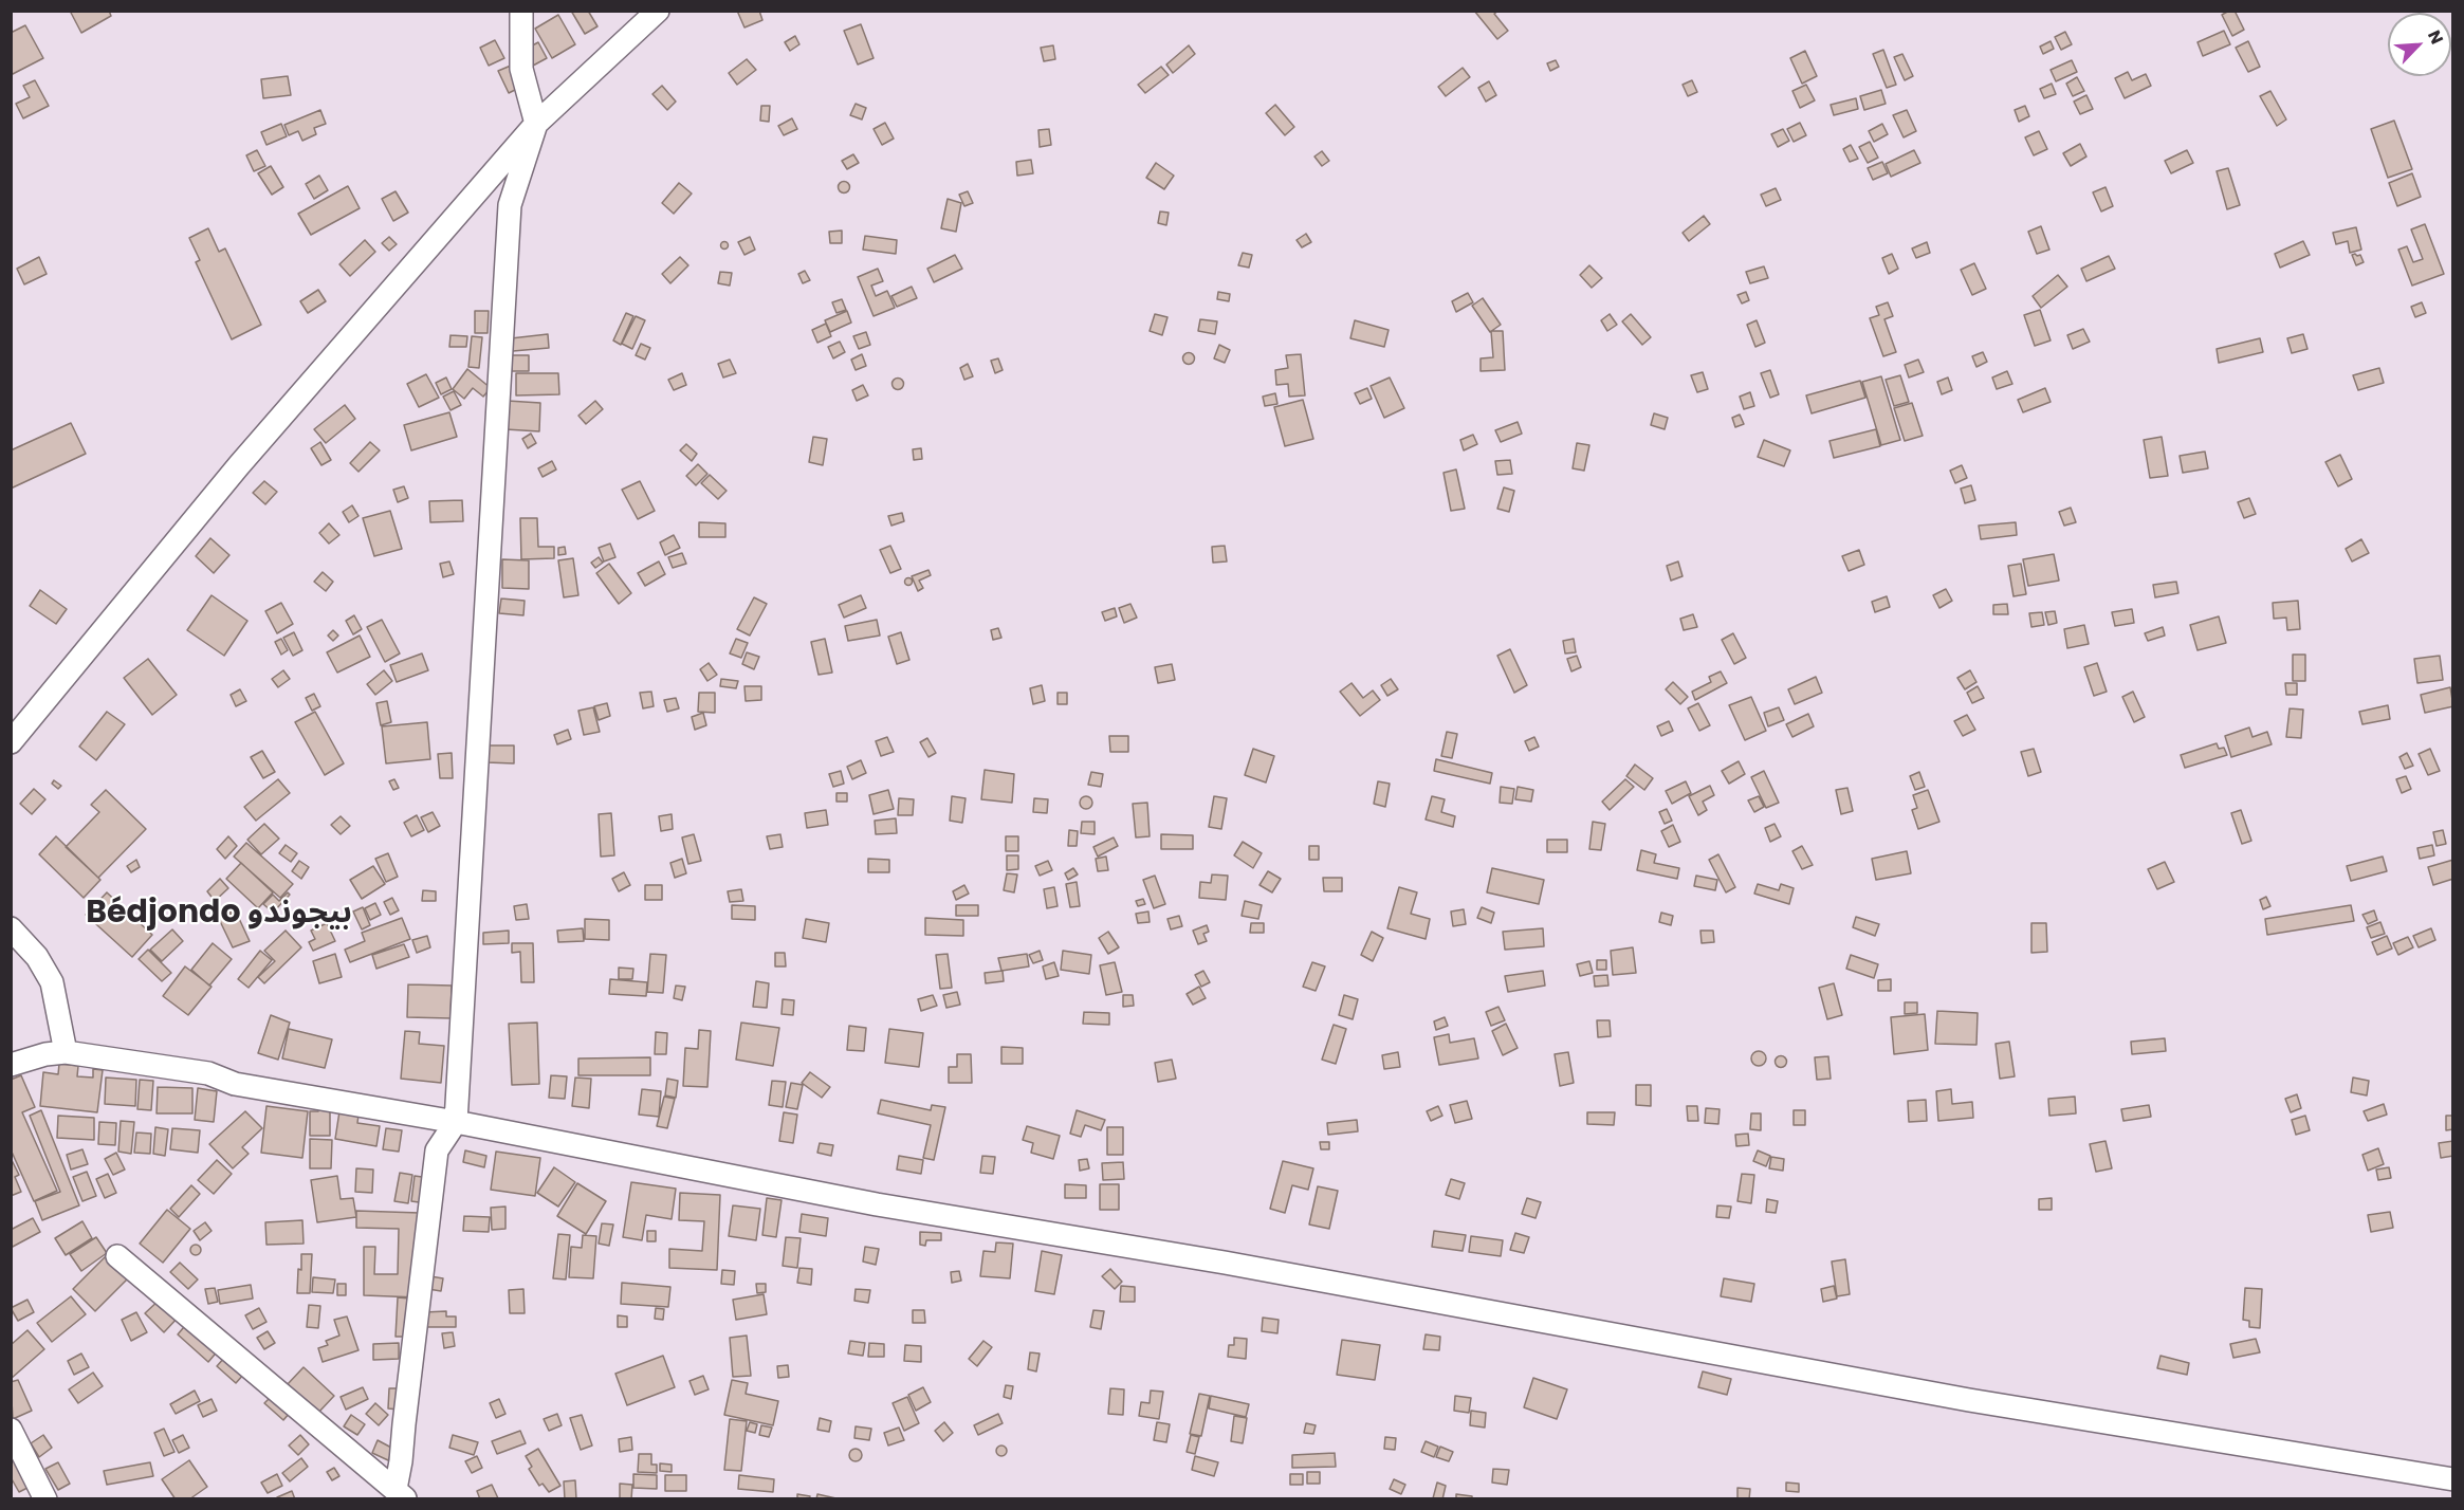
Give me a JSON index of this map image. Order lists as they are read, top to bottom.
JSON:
{
  "districts": ["Bédjondo بيجوندو"],
  "north": "top right"
}
